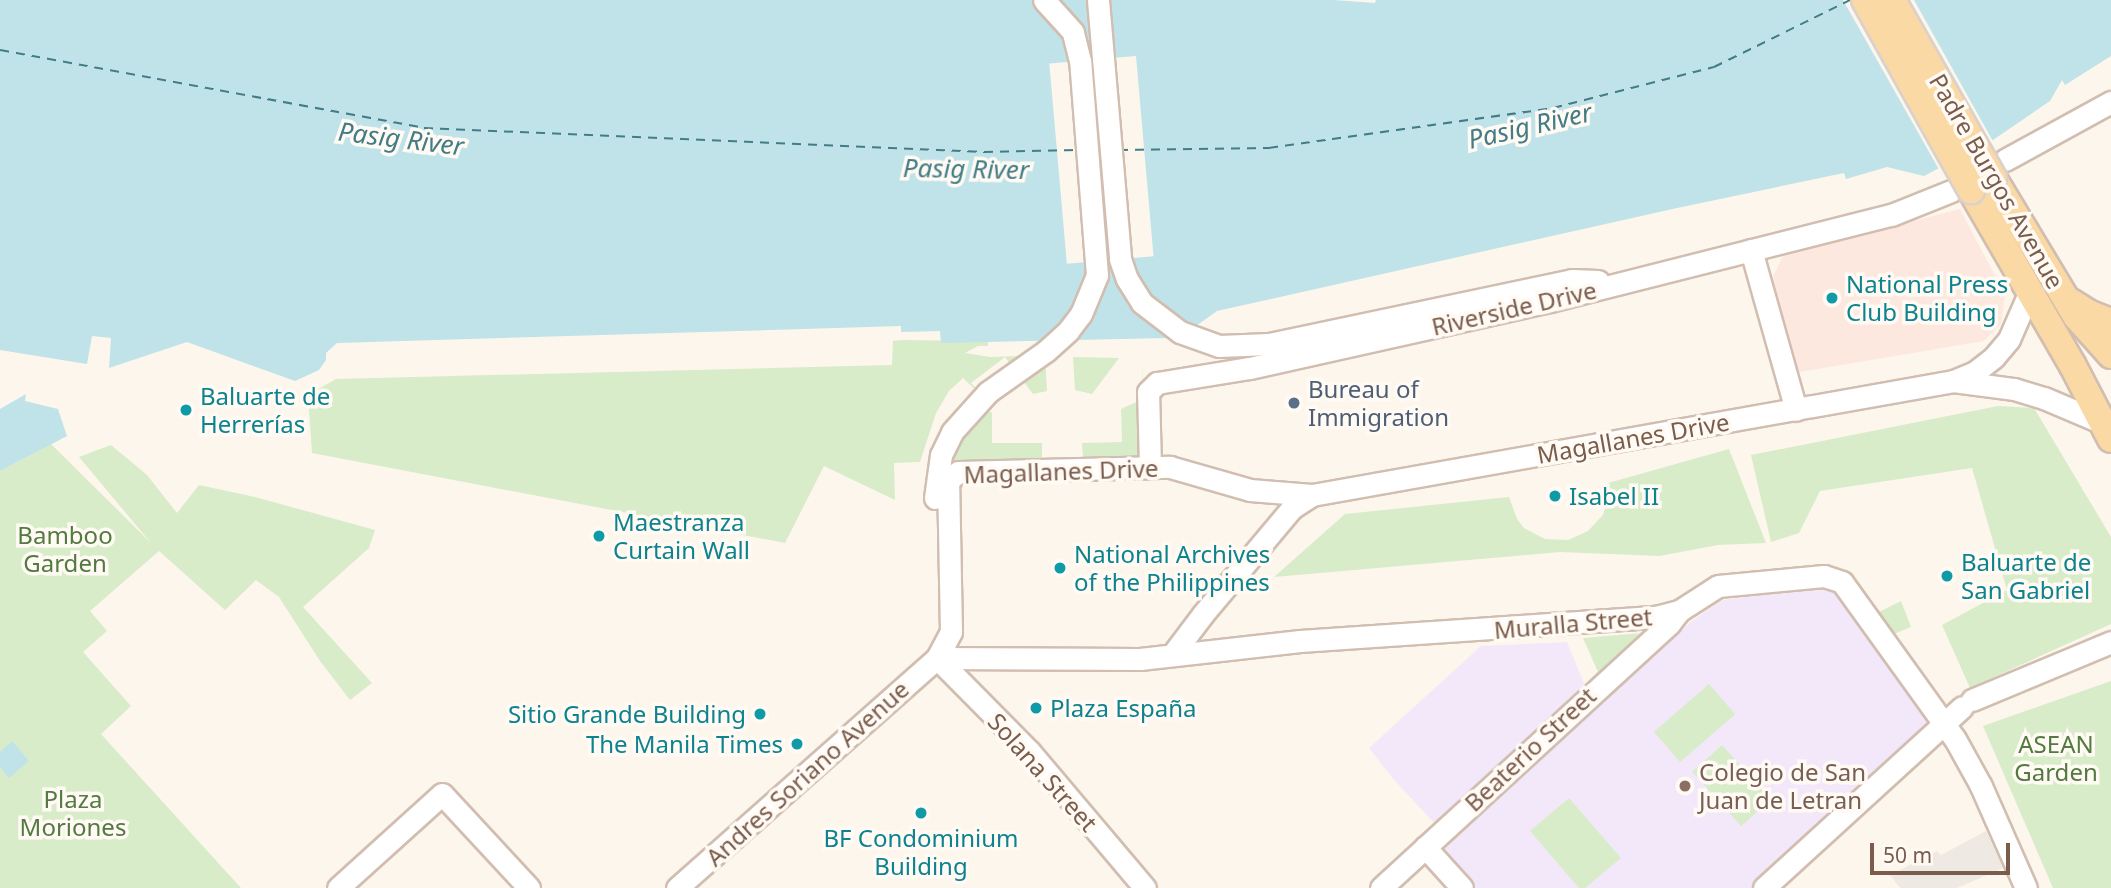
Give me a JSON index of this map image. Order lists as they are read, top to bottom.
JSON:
{
  "streets": {
    "main road": ["Padre Burgos Avenue"],
    "street": [
      "Riverside Drive",
      "Magallanes Drive",
      "Muralla Street",
      "Beaterio Street",
      "Solana Street",
      "Andres Soriano Avenue"
    ]
  },
  "crossings": [
    ["Padre Burgos Avenue", "Riverside Drive"],
    ["Padre Burgos Avenue", "Magallanes Drive"],
    ["Riverside Drive", "Magallanes Drive"],
    ["Magallanes Drive", "Muralla Street"],
    ["Magallanes Drive", "Solana Street"],
    ["Magallanes Drive", "Andres Soriano Avenue"],
    ["Muralla Street", "Beaterio Street"],
    ["Muralla Street", "Solana Street"],
    ["Muralla Street", "Andres Soriano Avenue"],
    ["Solana Street", "Andres Soriano Avenue"]
  ],
  "water": ["Pasig River"],
  "parks": ["Bamboo Garden", "ASEAN Garden", "Plaza Moriones"],
  "places": [
    "National Press Club Building",
    "Bureau of Immigration",
    "Baluarte de Herrerías",
    "Isabel II",
    "Maestranza Curtain Wall",
    "National Archives of the Philippines",
    "Baluarte de San Gabriel",
    "Plaza España",
    "Sitio Grande Building",
    "The Manila Times",
    "Colegio de San Juan de Letran",
    "BF Condominium Building"
  ],
  "scale_bar": "50 m"
}
